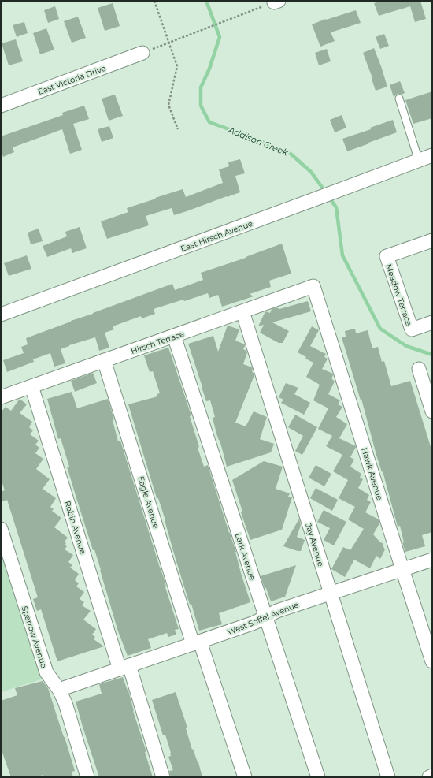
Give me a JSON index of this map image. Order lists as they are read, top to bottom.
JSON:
{
  "streets": {
    "street": [
      "East Victoria Drive",
      "East Hirsch Avenue",
      "Meadow Terrace",
      "Hirsch Terrace",
      "Hawk Avenue",
      "Eagle Avenue",
      "Robin Avenue",
      "Jay Avenue",
      "Lark Avenue",
      "West Soffel Avenue",
      "Sparrow Avenue"
    ]
  },
  "crossings": [
    ["Hirsch Terrace", "Hawk Avenue"],
    ["Hirsch Terrace", "Eagle Avenue"],
    ["Hirsch Terrace", "Robin Avenue"],
    ["Hirsch Terrace", "Jay Avenue"],
    ["Hirsch Terrace", "Lark Avenue"],
    ["Hawk Avenue", "West Soffel Avenue"],
    ["Eagle Avenue", "West Soffel Avenue"],
    ["Robin Avenue", "West Soffel Avenue"],
    ["Jay Avenue", "West Soffel Avenue"],
    ["Lark Avenue", "West Soffel Avenue"],
    ["West Soffel Avenue", "Sparrow Avenue"]
  ],
  "water": ["Addison Creek"]
}
